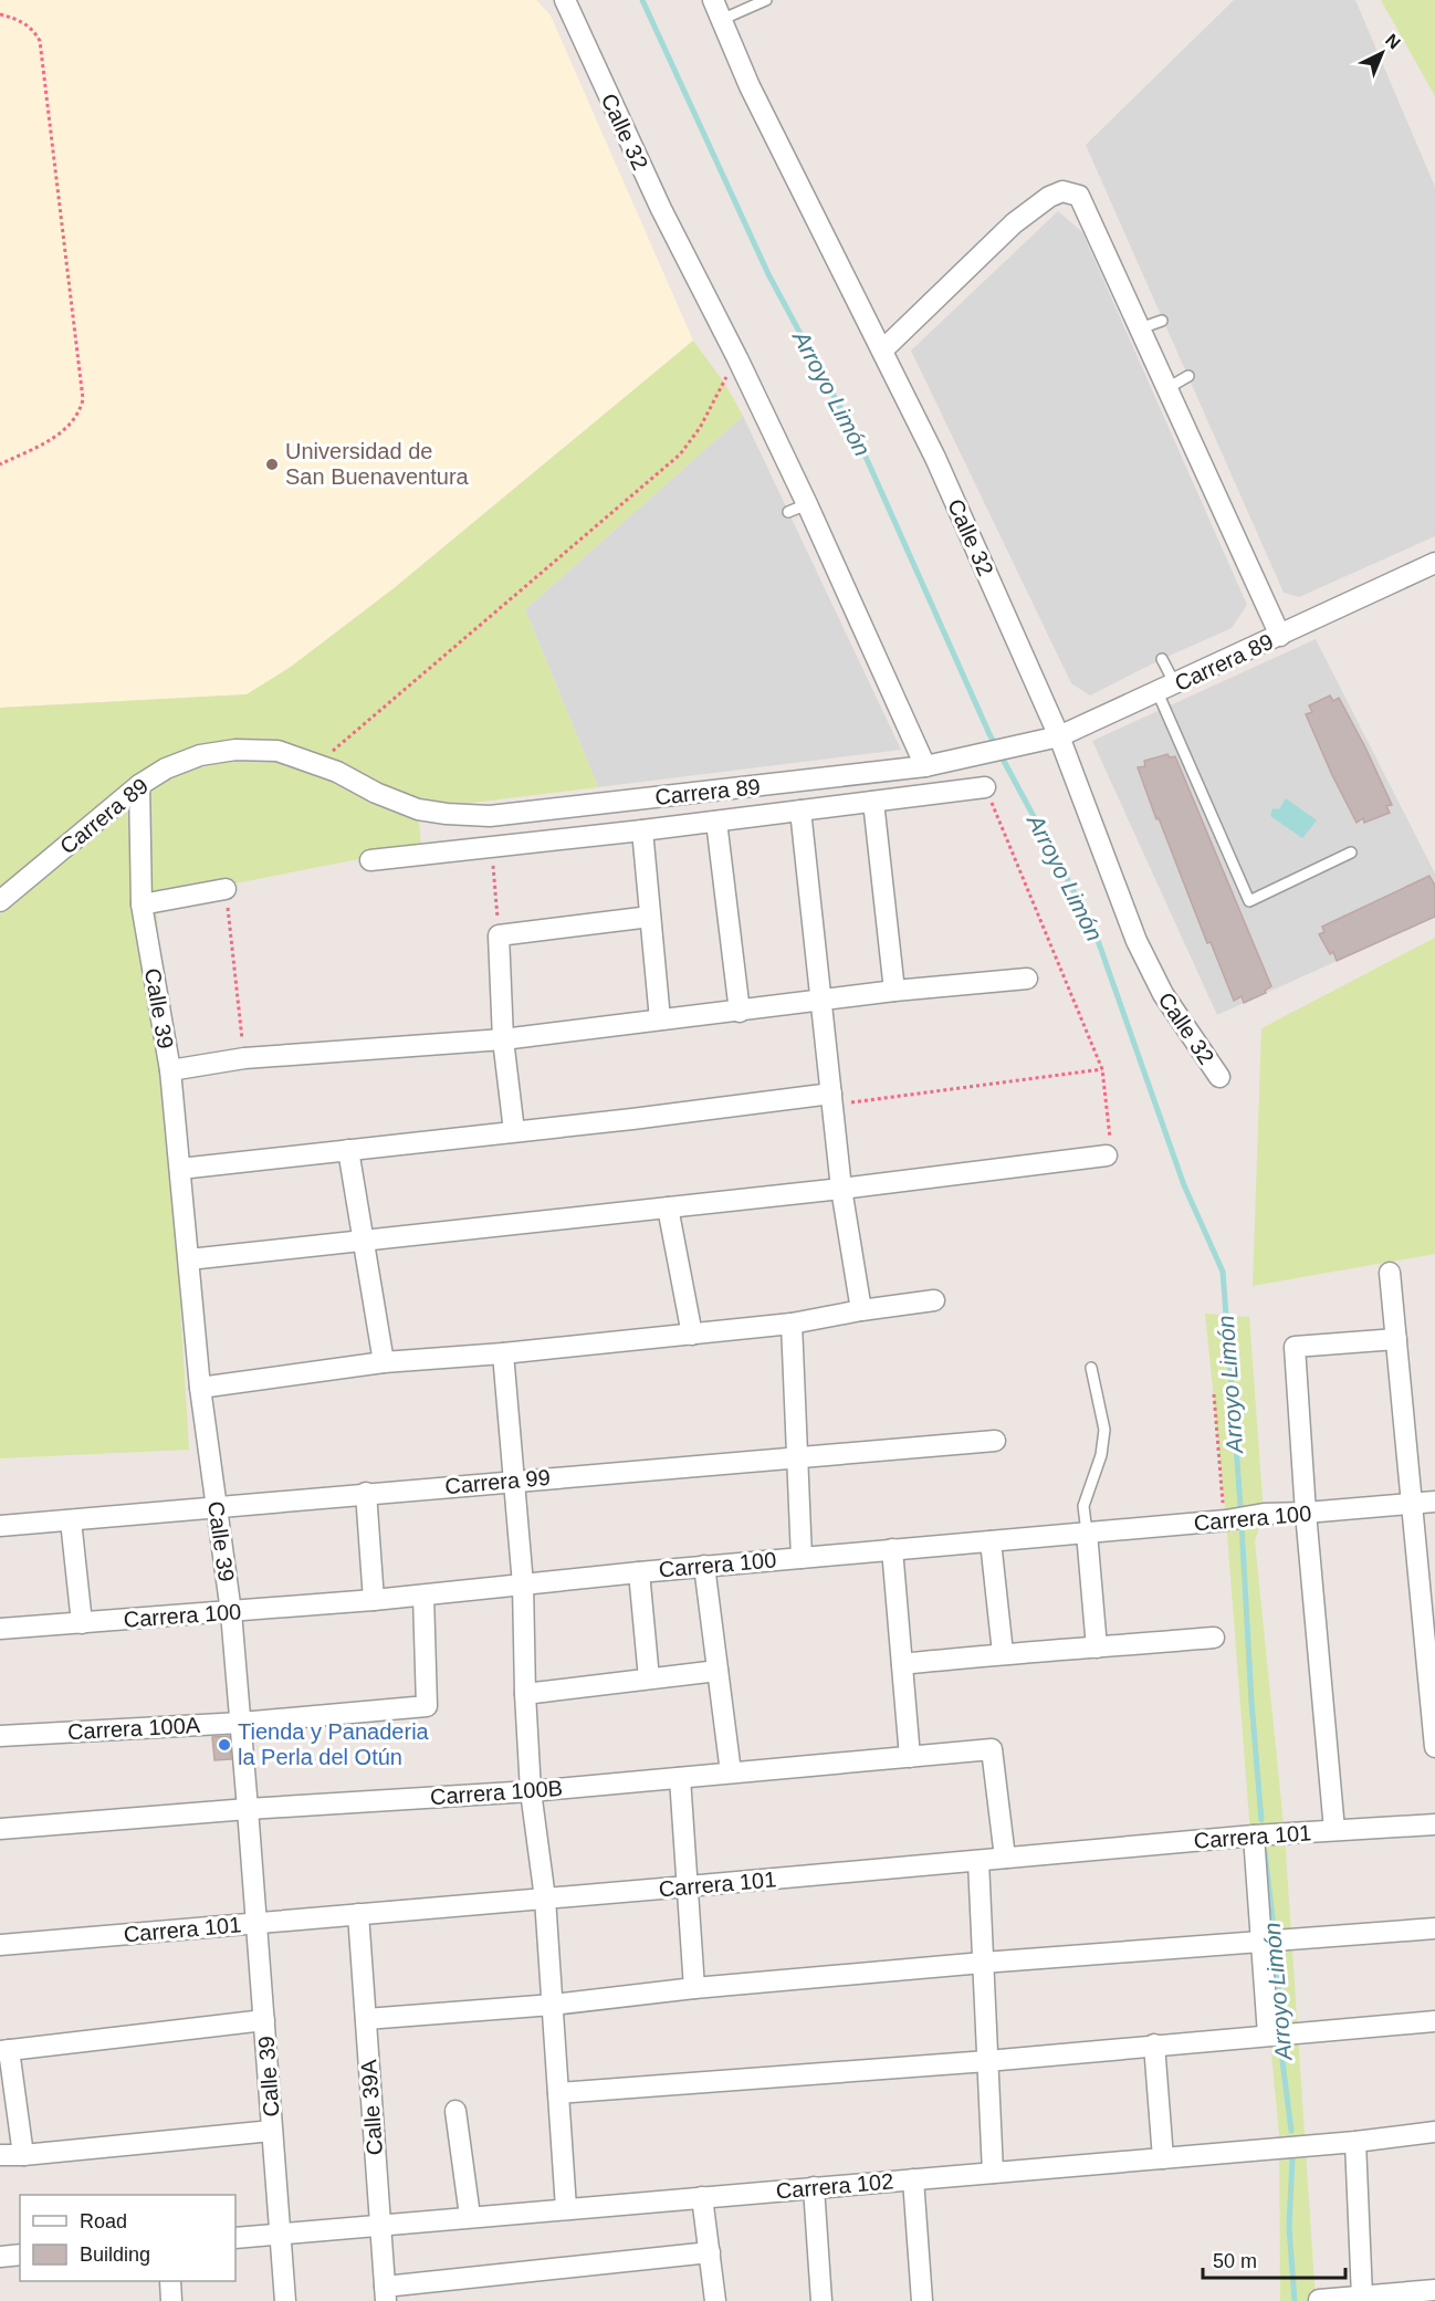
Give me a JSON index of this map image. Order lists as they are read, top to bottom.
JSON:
{
  "streets": {
    "street": [
      "Calle 32",
      "Carrera 89",
      "Calle 39",
      "Carrera 99",
      "Carrera 100",
      "Carrera 100A",
      "Carrera 100B",
      "Carrera 101",
      "Calle 39A",
      "Carrera 102"
    ]
  },
  "crossings": [
    ["Calle 32", "Carrera 89"],
    ["Carrera 89", "Calle 39"],
    ["Calle 39", "Carrera 99"],
    ["Calle 39", "Carrera 100"],
    ["Calle 39", "Carrera 100A"],
    ["Calle 39", "Carrera 100B"],
    ["Calle 39", "Carrera 101"],
    ["Calle 39", "Carrera 102"],
    ["Carrera 100", "Carrera 100A"],
    ["Carrera 100B", "Carrera 101"],
    ["Carrera 101", "Calle 39A"],
    ["Calle 39A", "Carrera 102"]
  ],
  "water": ["Arroyo Limón"],
  "places": ["Universidad de San Buenaventura", "Tienda y Panaderia la Perla del Otún"],
  "legend": ["Road", "Building"],
  "scale_bar": "50 m",
  "north": "top right"
}
